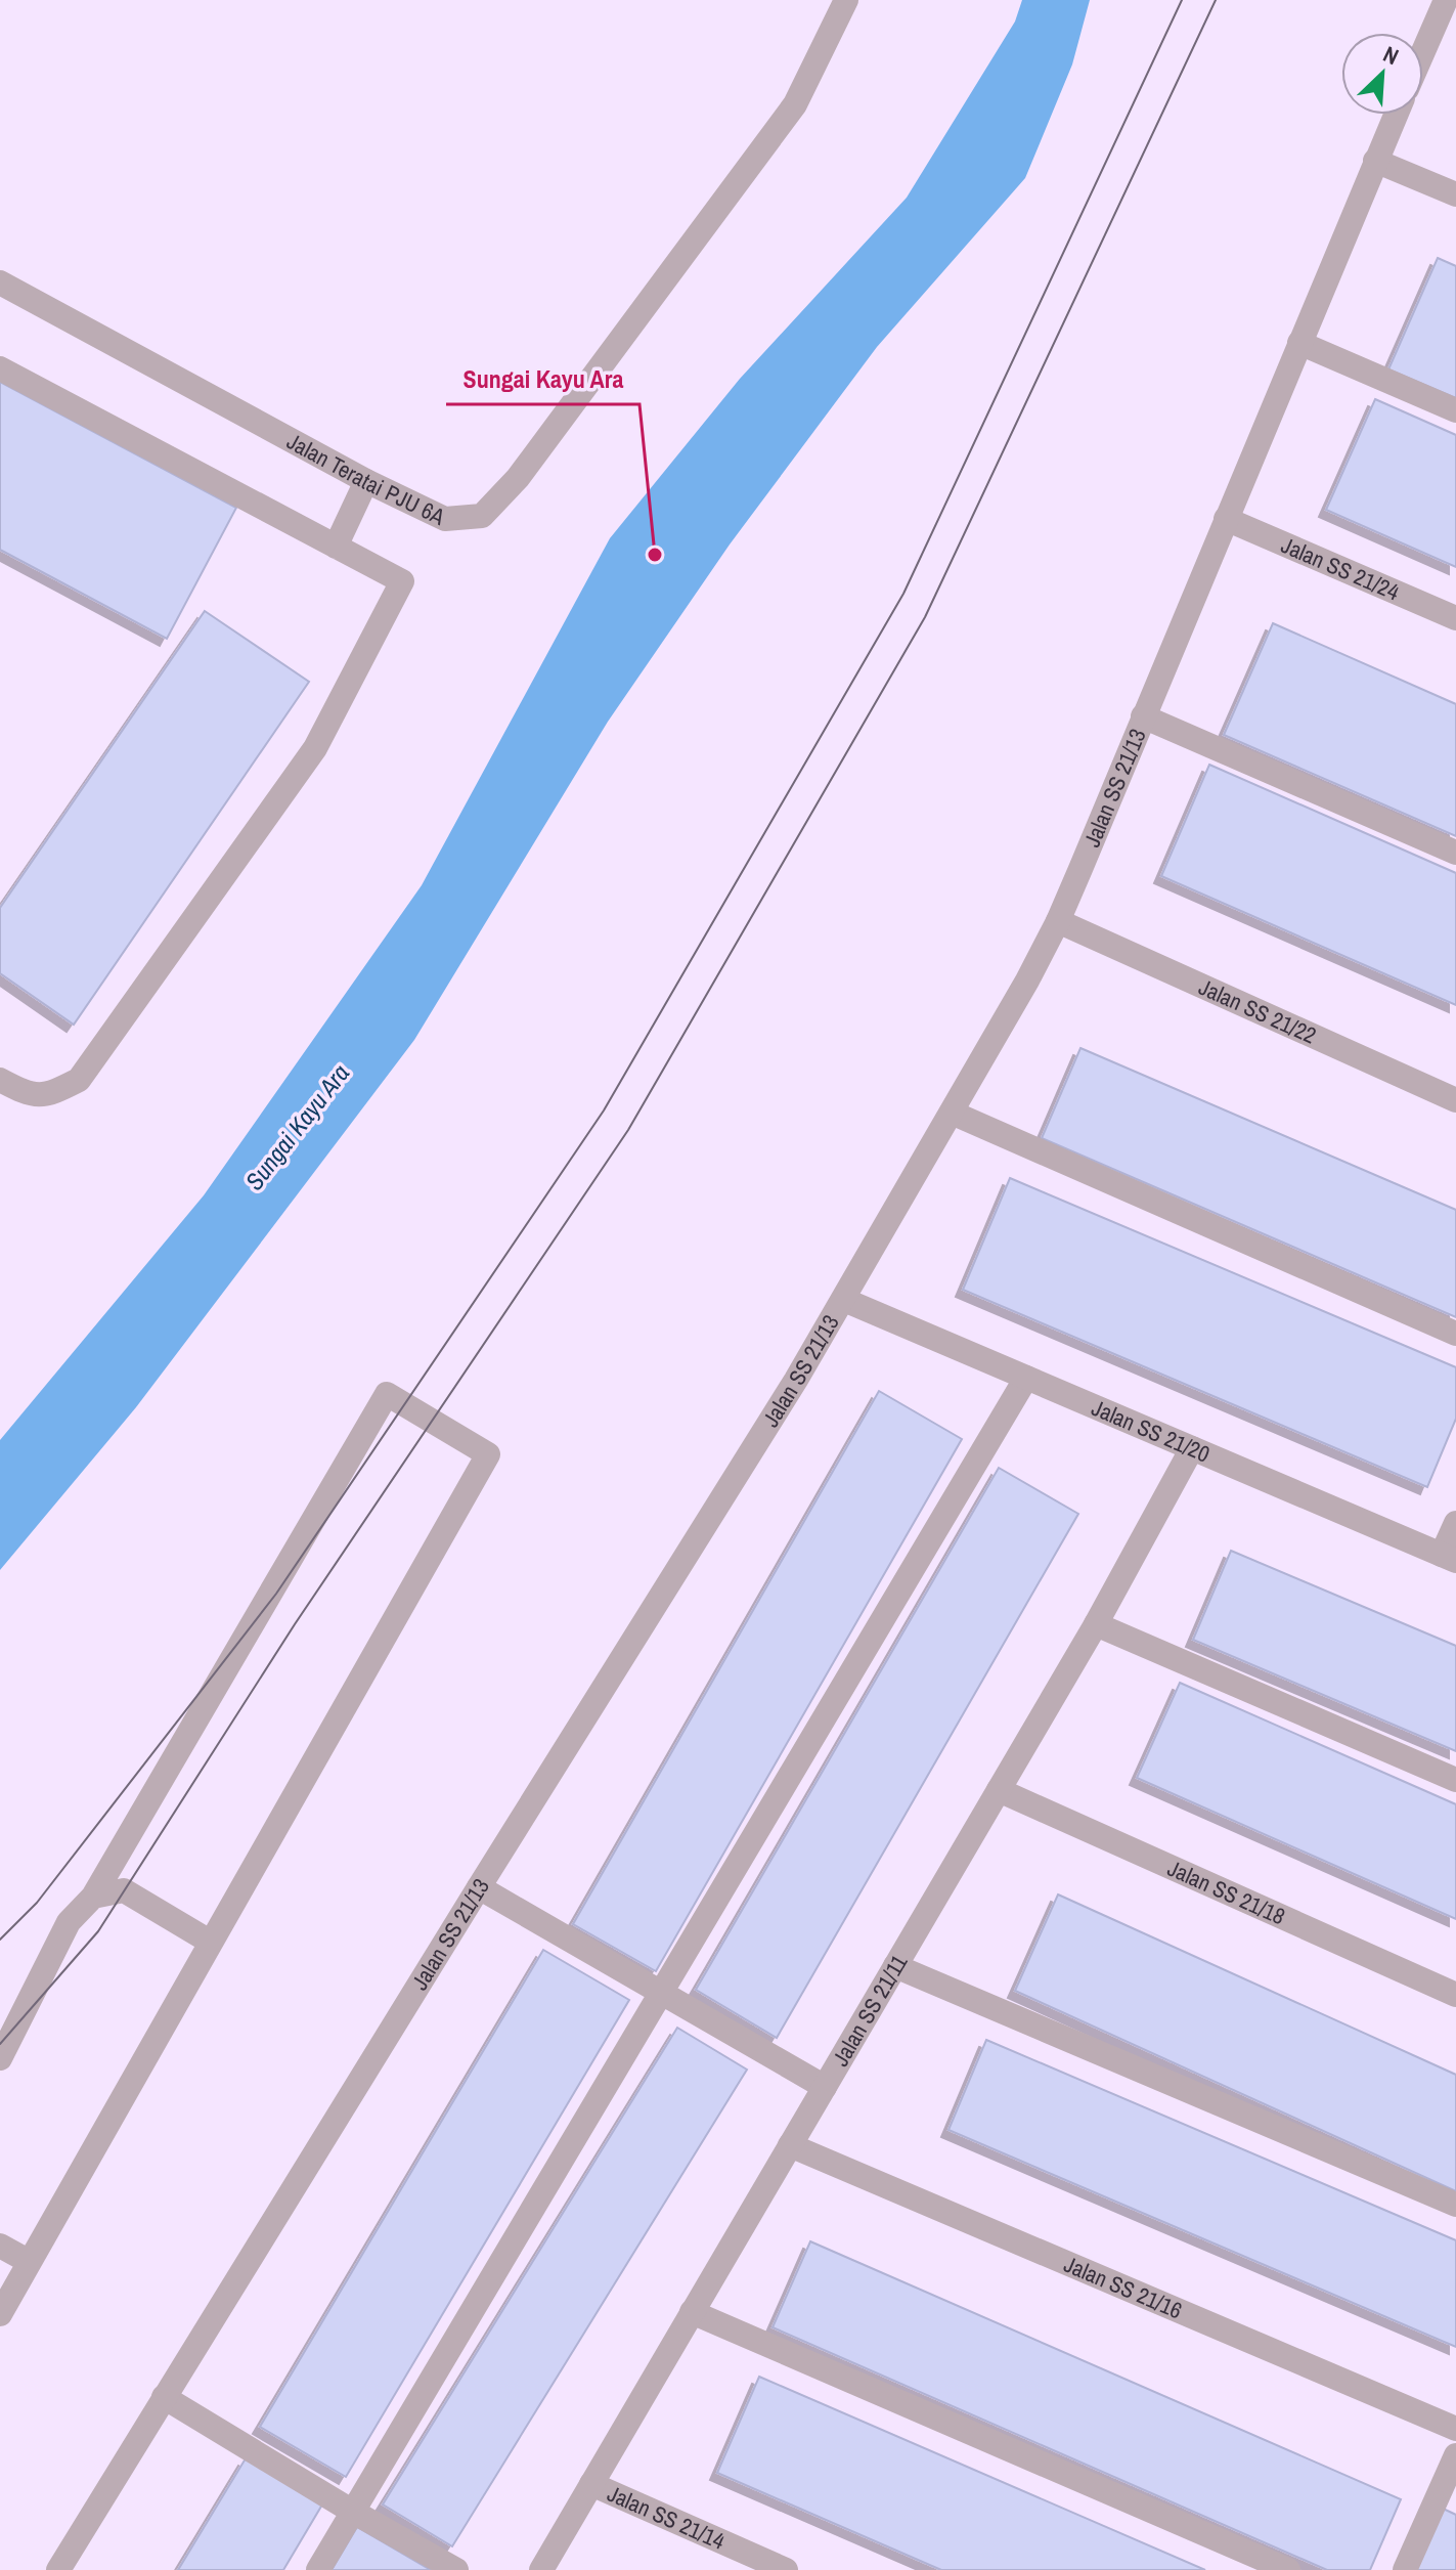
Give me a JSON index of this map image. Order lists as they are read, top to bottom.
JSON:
{
  "streets": {
    "street": [
      "Jalan Teratai PJU 6A",
      "Jalan SS 21/24",
      "Jalan SS 21/13",
      "Jalan SS 21/22",
      "Jalan SS 21/20",
      "Jalan SS 21/18",
      "Jalan SS 21/11",
      "Jalan SS 21/16",
      "Jalan SS 21/14"
    ]
  },
  "crossings": [
    ["Jalan SS 21/24", "Jalan SS 21/13"],
    ["Jalan SS 21/13", "Jalan SS 21/22"],
    ["Jalan SS 21/13", "Jalan SS 21/20"],
    ["Jalan SS 21/20", "Jalan SS 21/11"],
    ["Jalan SS 21/18", "Jalan SS 21/11"],
    ["Jalan SS 21/11", "Jalan SS 21/16"],
    ["Jalan SS 21/11", "Jalan SS 21/14"]
  ],
  "water": ["Sungai Kayu Ara"],
  "places": ["Sungai Kayu Ara"],
  "north": "top right"
}
